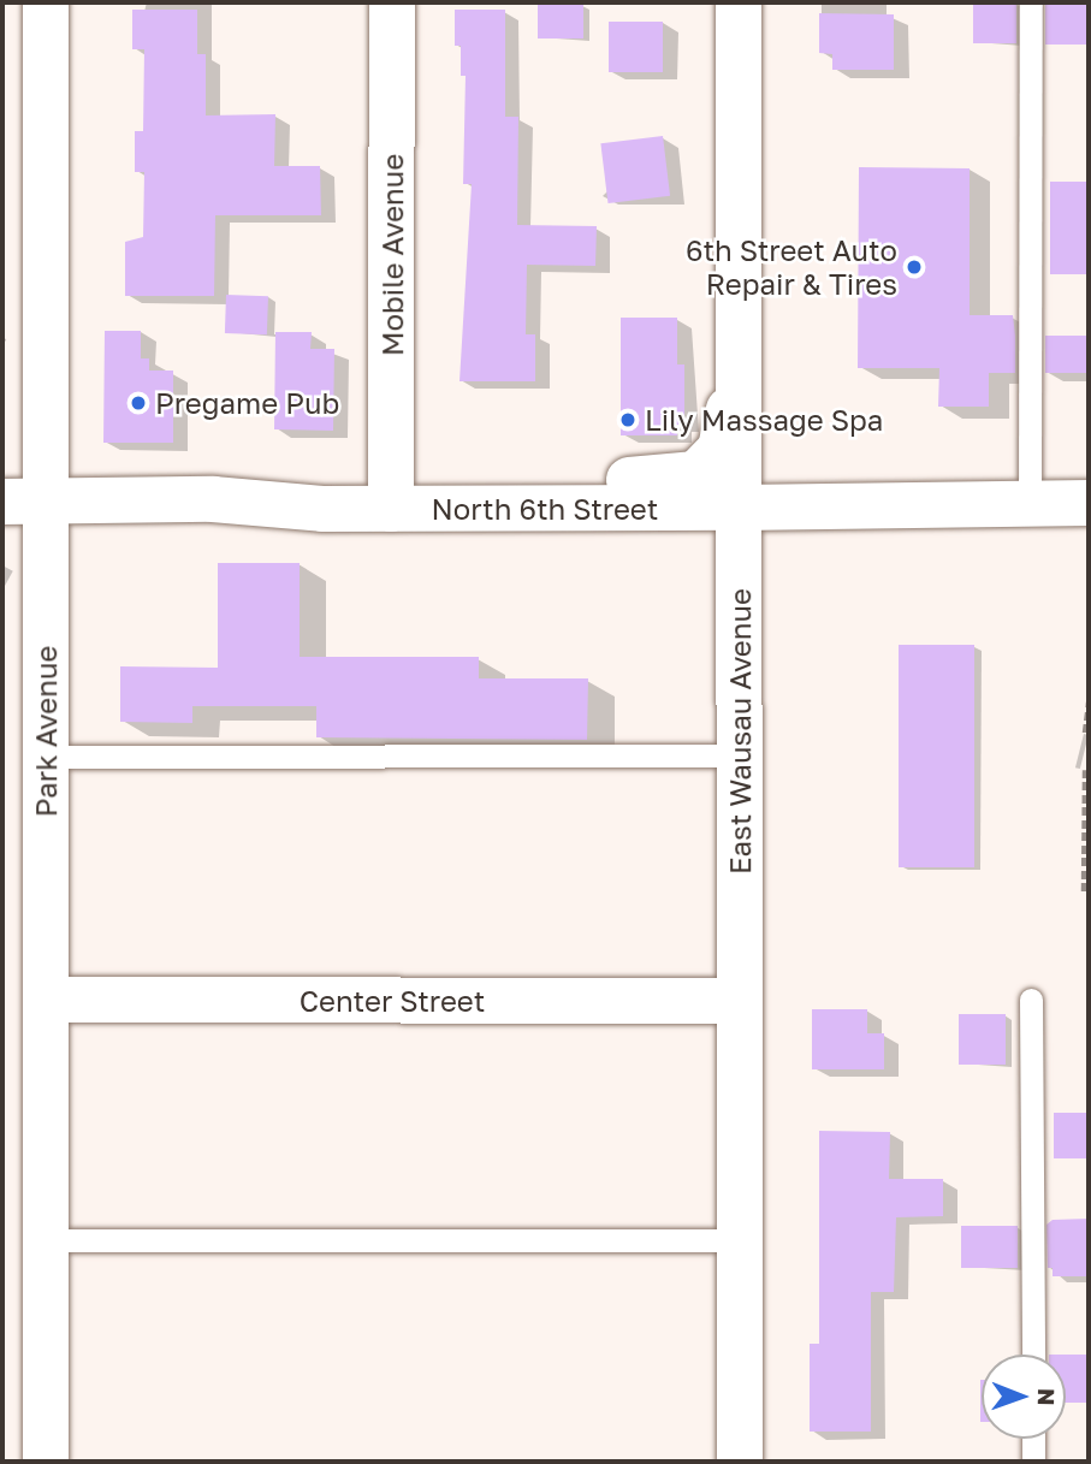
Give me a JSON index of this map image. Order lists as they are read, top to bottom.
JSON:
{
  "streets": {
    "main road": [
      "Mobile Avenue",
      "North 6th Street",
      "Park Avenue",
      "East Wausau Avenue",
      "Center Street"
    ]
  },
  "crossings": [
    ["Mobile Avenue", "North 6th Street"],
    ["North 6th Street", "Park Avenue"],
    ["North 6th Street", "East Wausau Avenue"],
    ["Park Avenue", "Center Street"],
    ["East Wausau Avenue", "Center Street"]
  ],
  "places": ["6th Street Auto Repair & Tires", "Pregame Pub", "Lily Massage Spa"],
  "north": "right"
}
